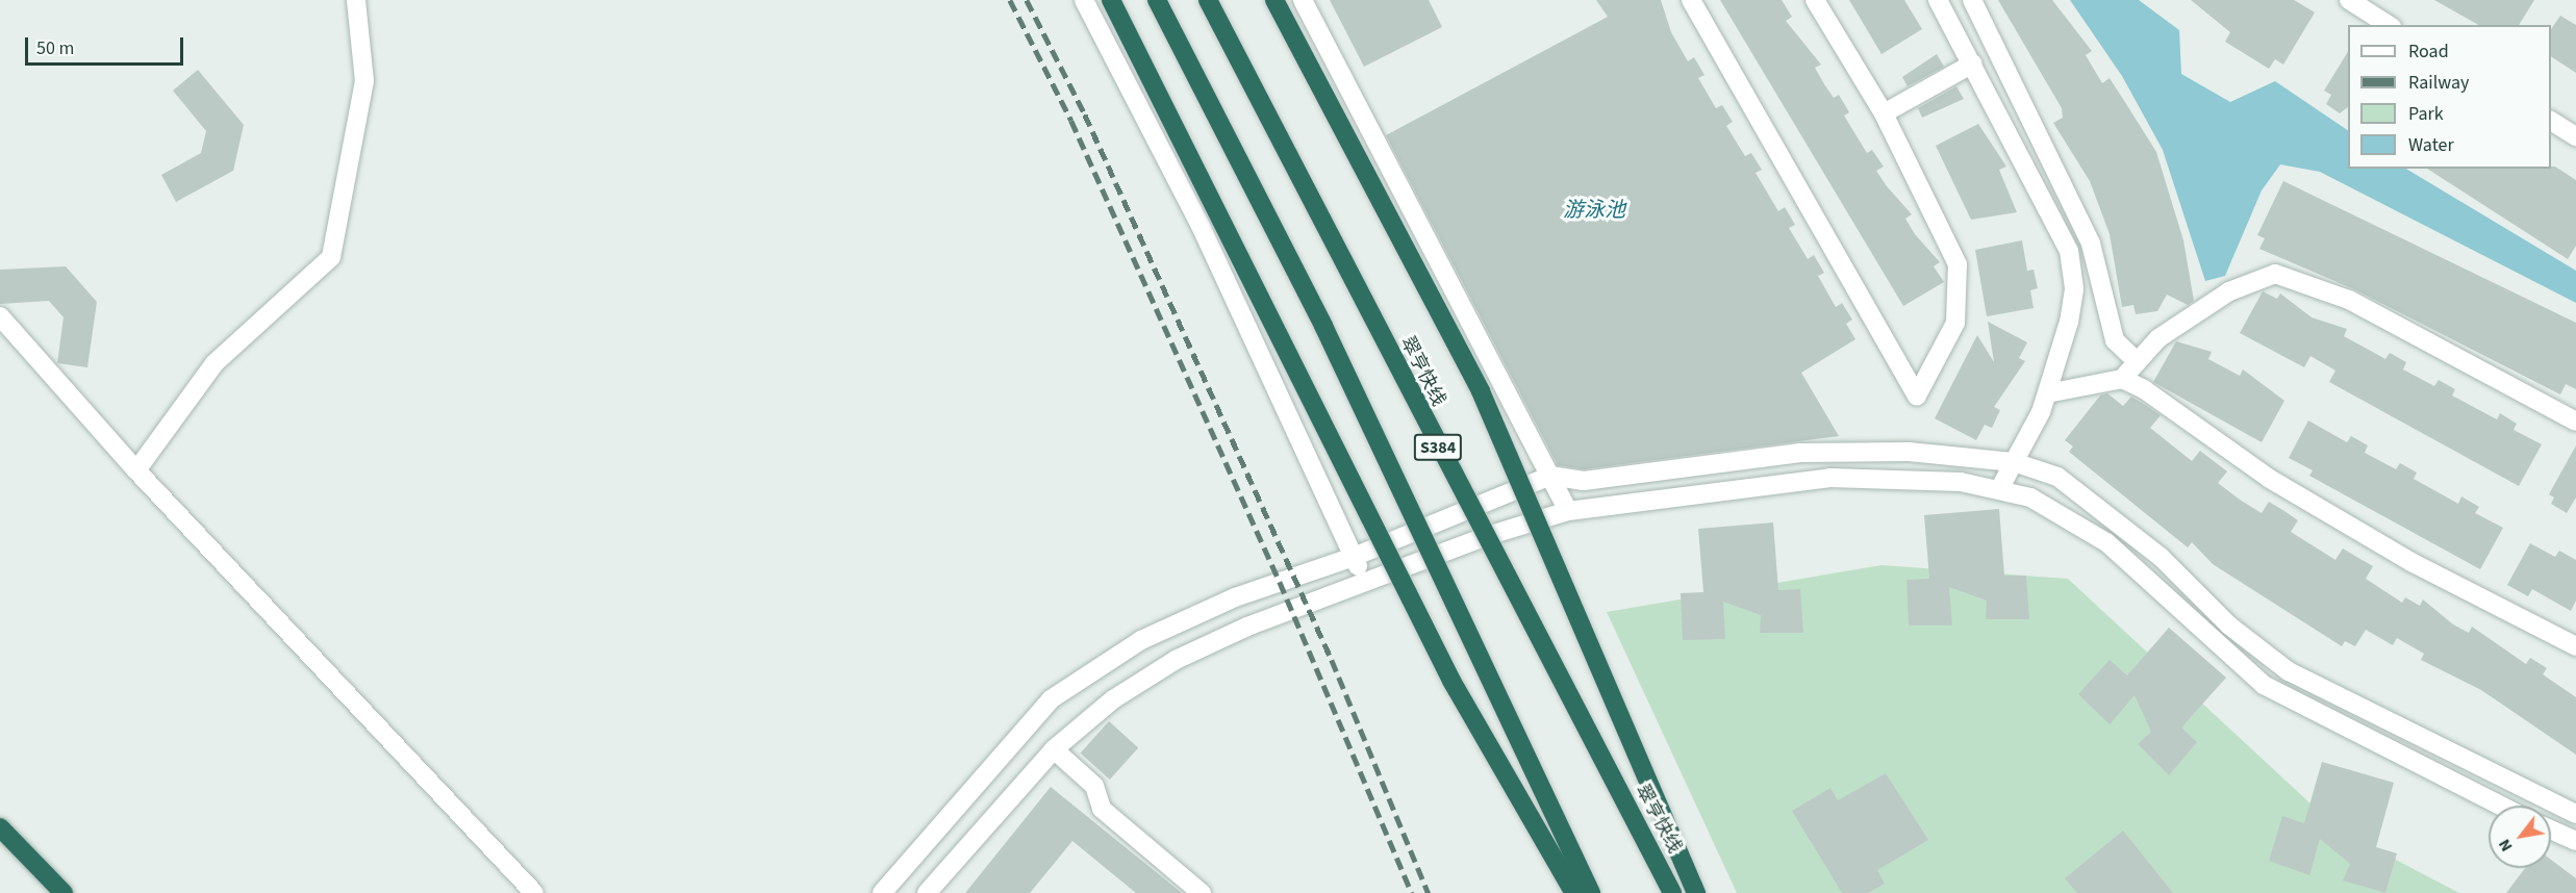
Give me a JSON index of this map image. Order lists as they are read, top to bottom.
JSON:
{
  "streets": {
    "highway": ["翠亨快线", "S384"]
  },
  "water": ["游泳池"],
  "legend": [
    "Road",
    "Railway",
    "Park",
    "Water"
  ],
  "scale_bar": "50 m",
  "north": "bottom left"
}
